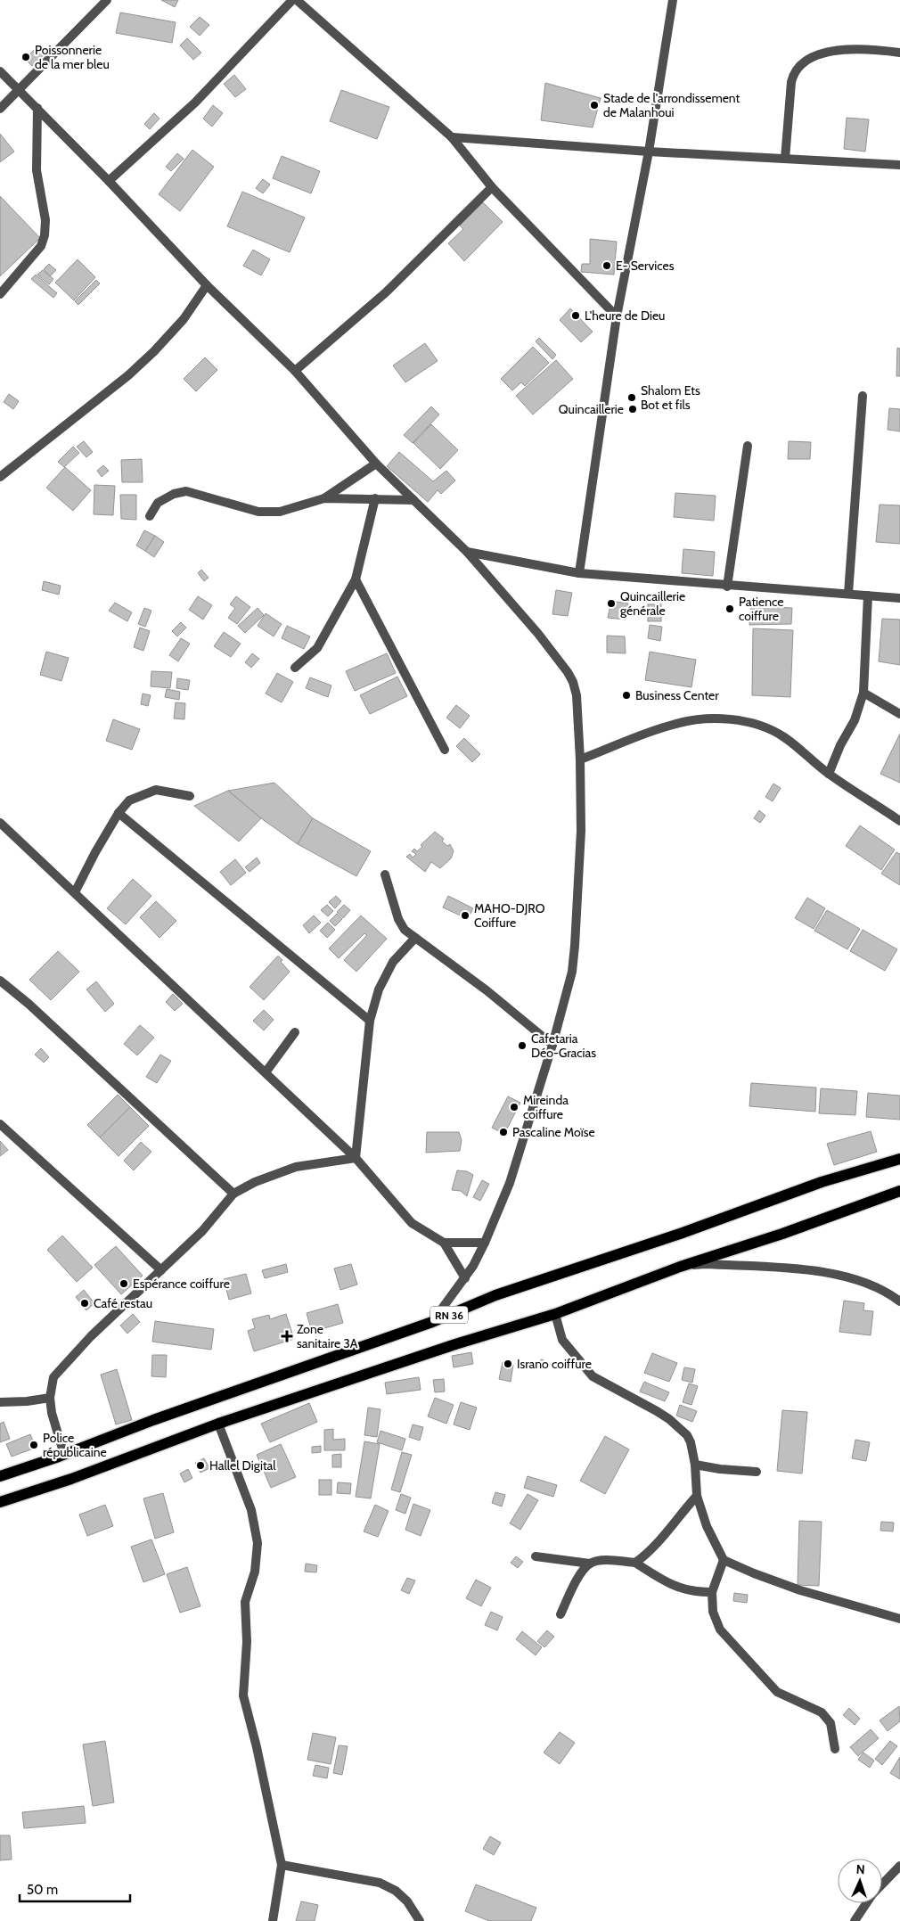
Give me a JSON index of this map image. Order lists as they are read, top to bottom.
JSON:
{
  "streets": {
    "main road": ["RN 36"]
  },
  "places": {
    "other": [
      "Poissonnerie de la mer bleu",
      "Stade de l'arrondissement de Malanhoui",
      "E- Services",
      "L'heure de Dieu",
      "Shalom Ets Bot et fils",
      "Quincaillerie",
      "Quincaillerie générale",
      "Patience coiffure",
      "Business Center",
      "MAHO-DJRO Coiffure",
      "Cafetaria Déo-Gracias",
      "Mireinda coiffure",
      "Pascaline Moïse",
      "Espérance coiffure",
      "Café restau",
      "Israno coiffure",
      "Police républicaine",
      "Hallel Digital"
    ],
    "health": ["Zone sanitaire 3A"]
  },
  "scale_bar": "50 m",
  "north": "top"
}
